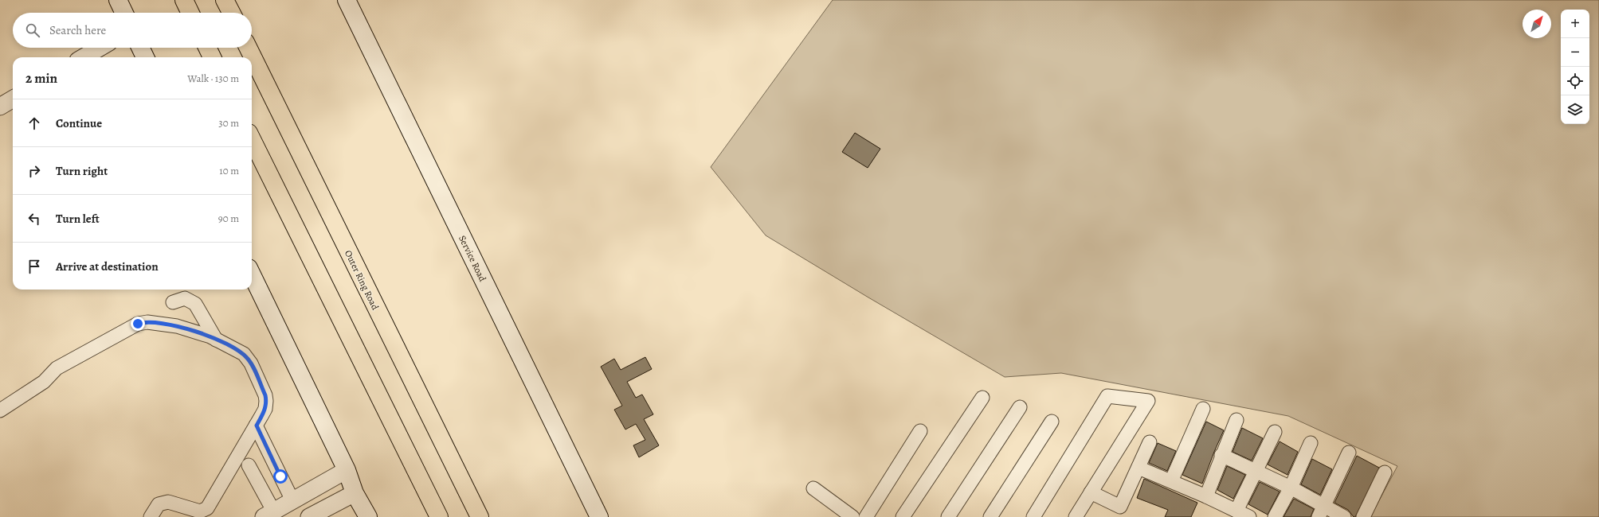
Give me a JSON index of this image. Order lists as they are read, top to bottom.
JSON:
{
  "streets": {
    "highway": ["Outer Ring Road"],
    "main road": ["Service Road"]
  },
  "north": "top right",
  "page": {
    "map_buttons": ["+", "−"],
    "search": "Search here",
    "heading": ["2 min", "Walk · 130 m"],
    "list": [
      ["Continue", "30 m"],
      ["Turn right", "10 m"],
      ["Turn left", "90 m"],
      "Arrive at destination"
    ]
  }
}
